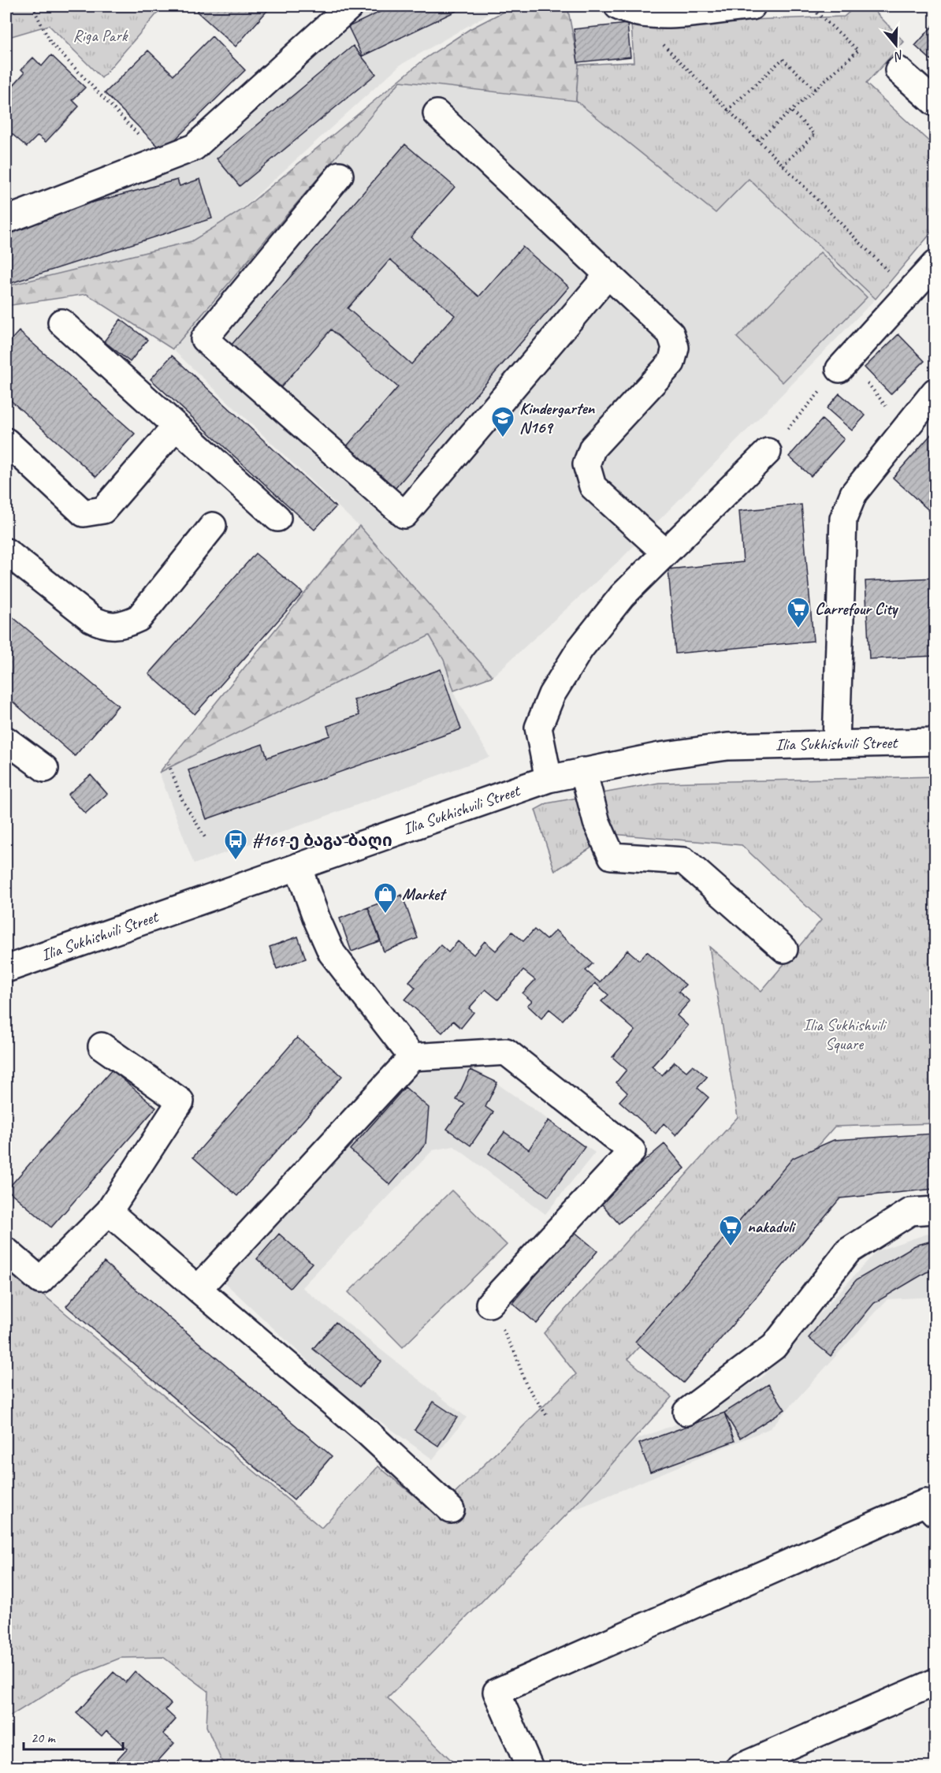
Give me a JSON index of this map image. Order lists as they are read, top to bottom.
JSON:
{
  "streets": {
    "street": ["Ilia Sukhishvili Street"]
  },
  "parks": ["Riga Park", "Ilia Sukhishvili Square"],
  "places": {
    "school or university": ["Kindergarten N169"],
    "supermarket": ["Carrefour City", "nakaduli"],
    "bus stop": ["#169-ე ბაგა-ბაღი"],
    "shop": ["Market"]
  },
  "scale_bar": "20 m",
  "north": "bottom"
}
